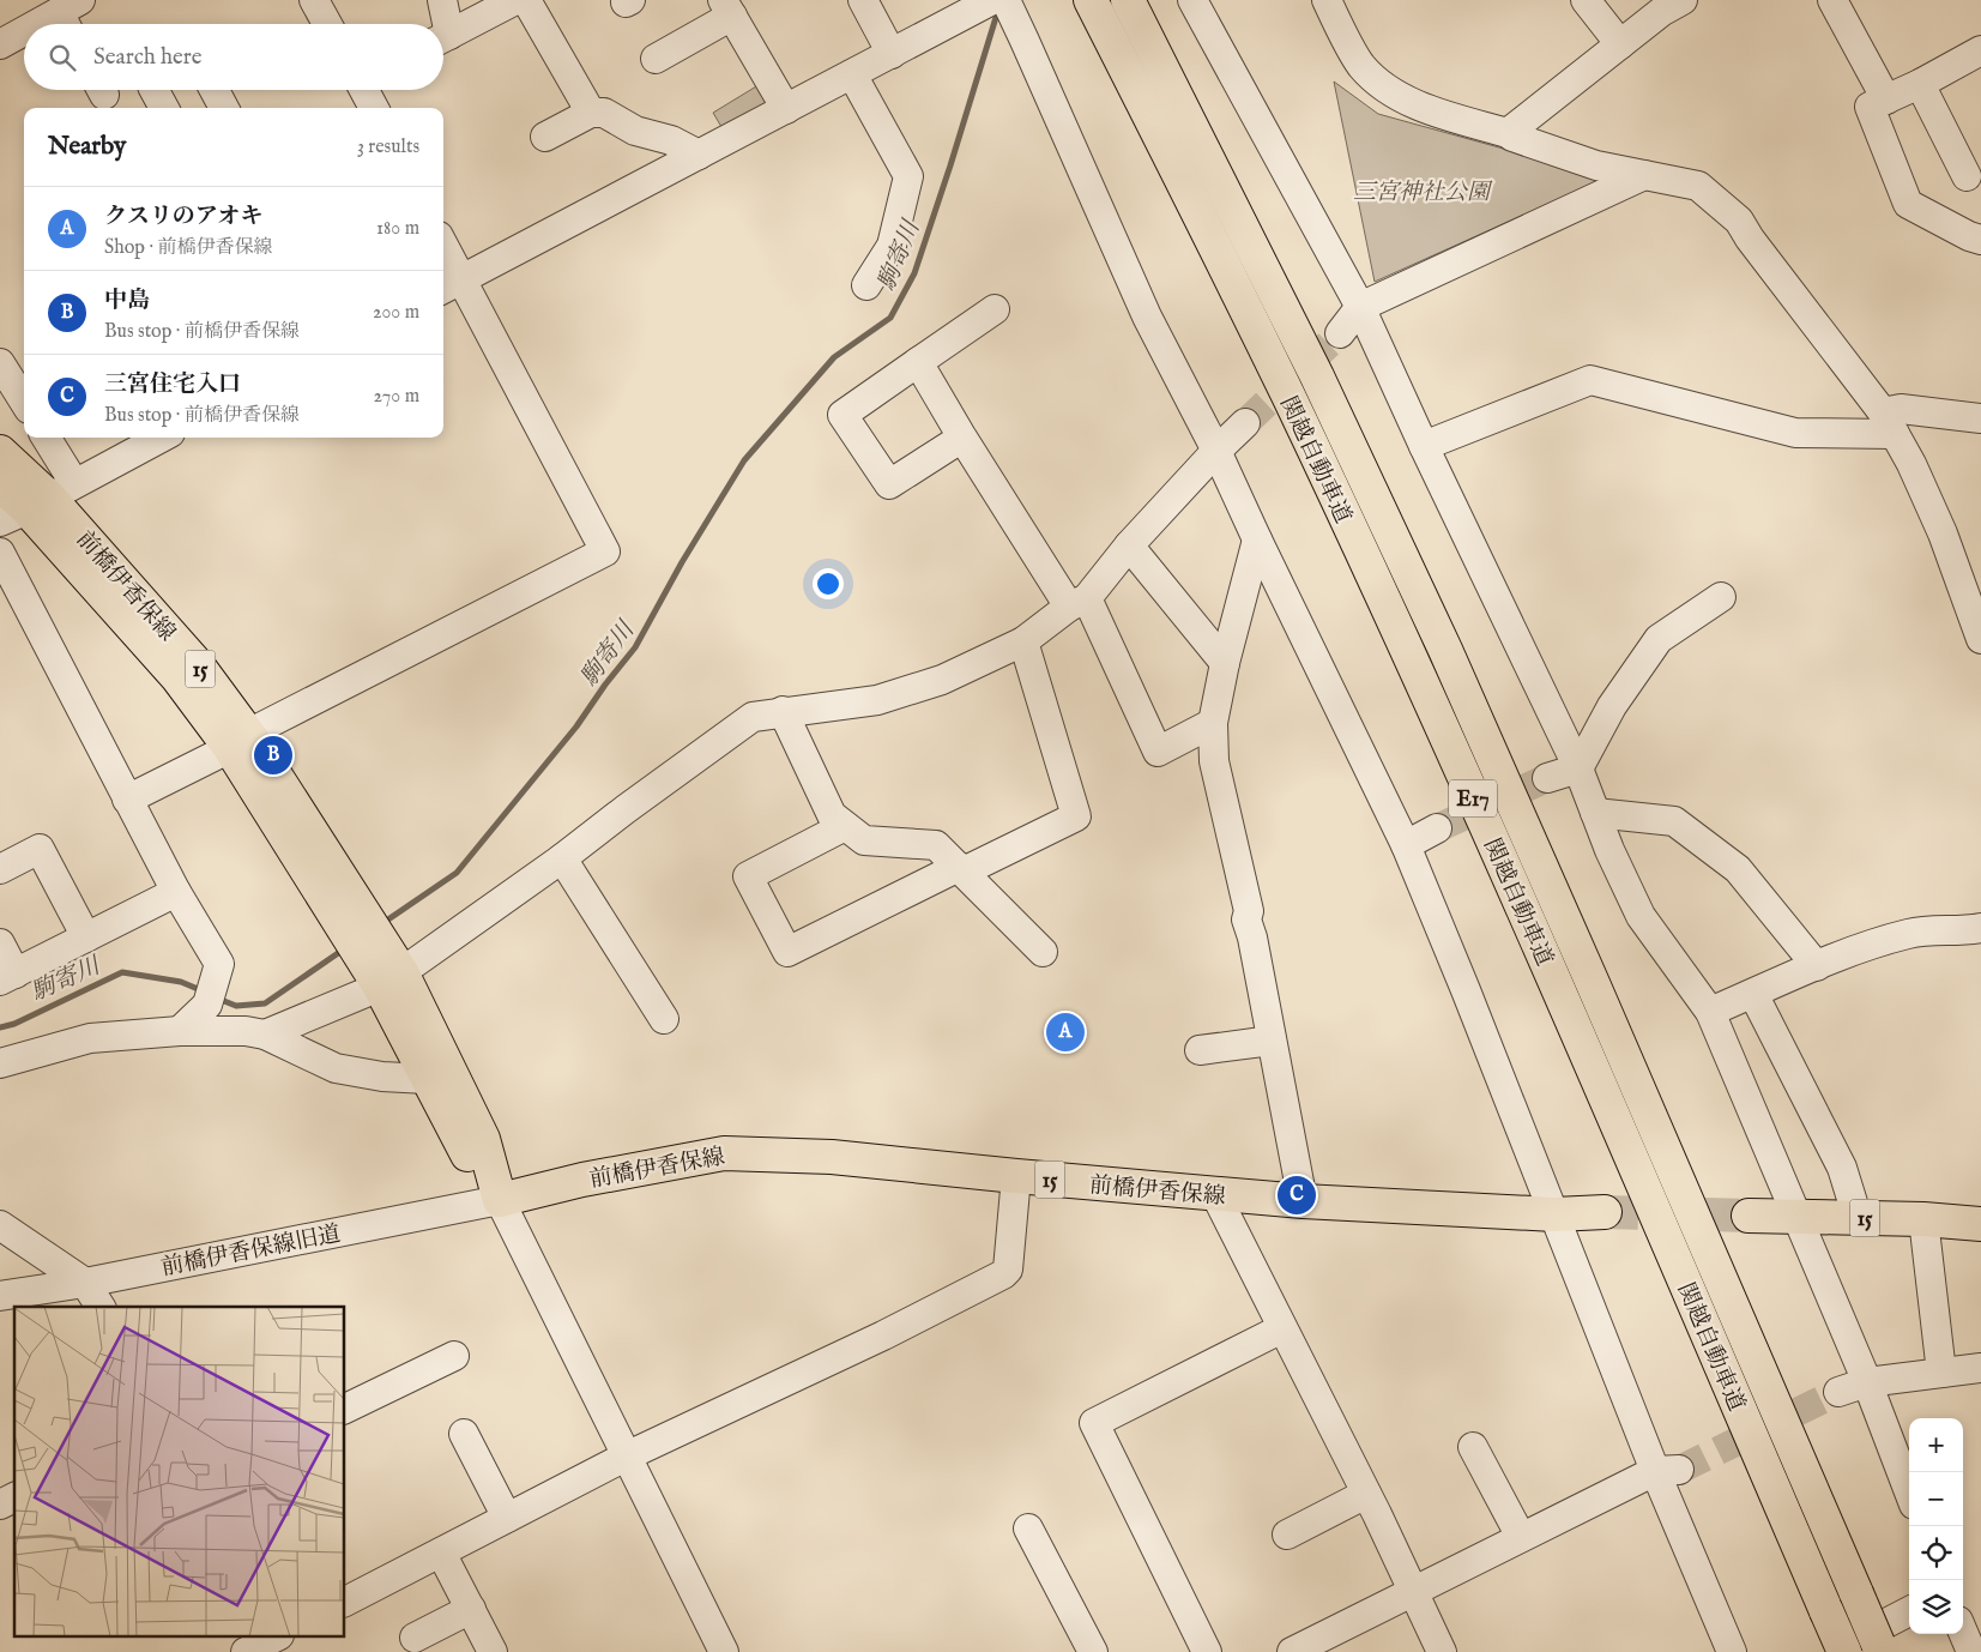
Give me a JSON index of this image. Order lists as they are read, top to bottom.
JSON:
{
  "streets": {
    "main road": [
      "関越自動車道",
      "前橋伊香保線",
      "15",
      "E17"
    ],
    "street": ["前橋伊香保線旧道"]
  },
  "crossings": [
    ["前橋伊香保線", "前橋伊香保線旧道"]
  ],
  "water": ["駒寄川"],
  "parks": ["三宮神社公園"],
  "page": {
    "search": "Search here",
    "heading": ["Nearby", "3 results"],
    "list": [
      {
        "mark": "A",
        "name": "クスリのアオキ",
        "note": "Shop · 前橋伊香保線",
        "value": "180 m"
      },
      {
        "mark": "B",
        "name": "中島",
        "note": "Bus stop · 前橋伊香保線",
        "value": "200 m"
      },
      {
        "mark": "C",
        "name": "三宮住宅入口",
        "note": "Bus stop · 前橋伊香保線",
        "value": "270 m"
      }
    ],
    "pins": ["B", "A", "C"],
    "map_buttons": ["+", "−"]
  }
}
